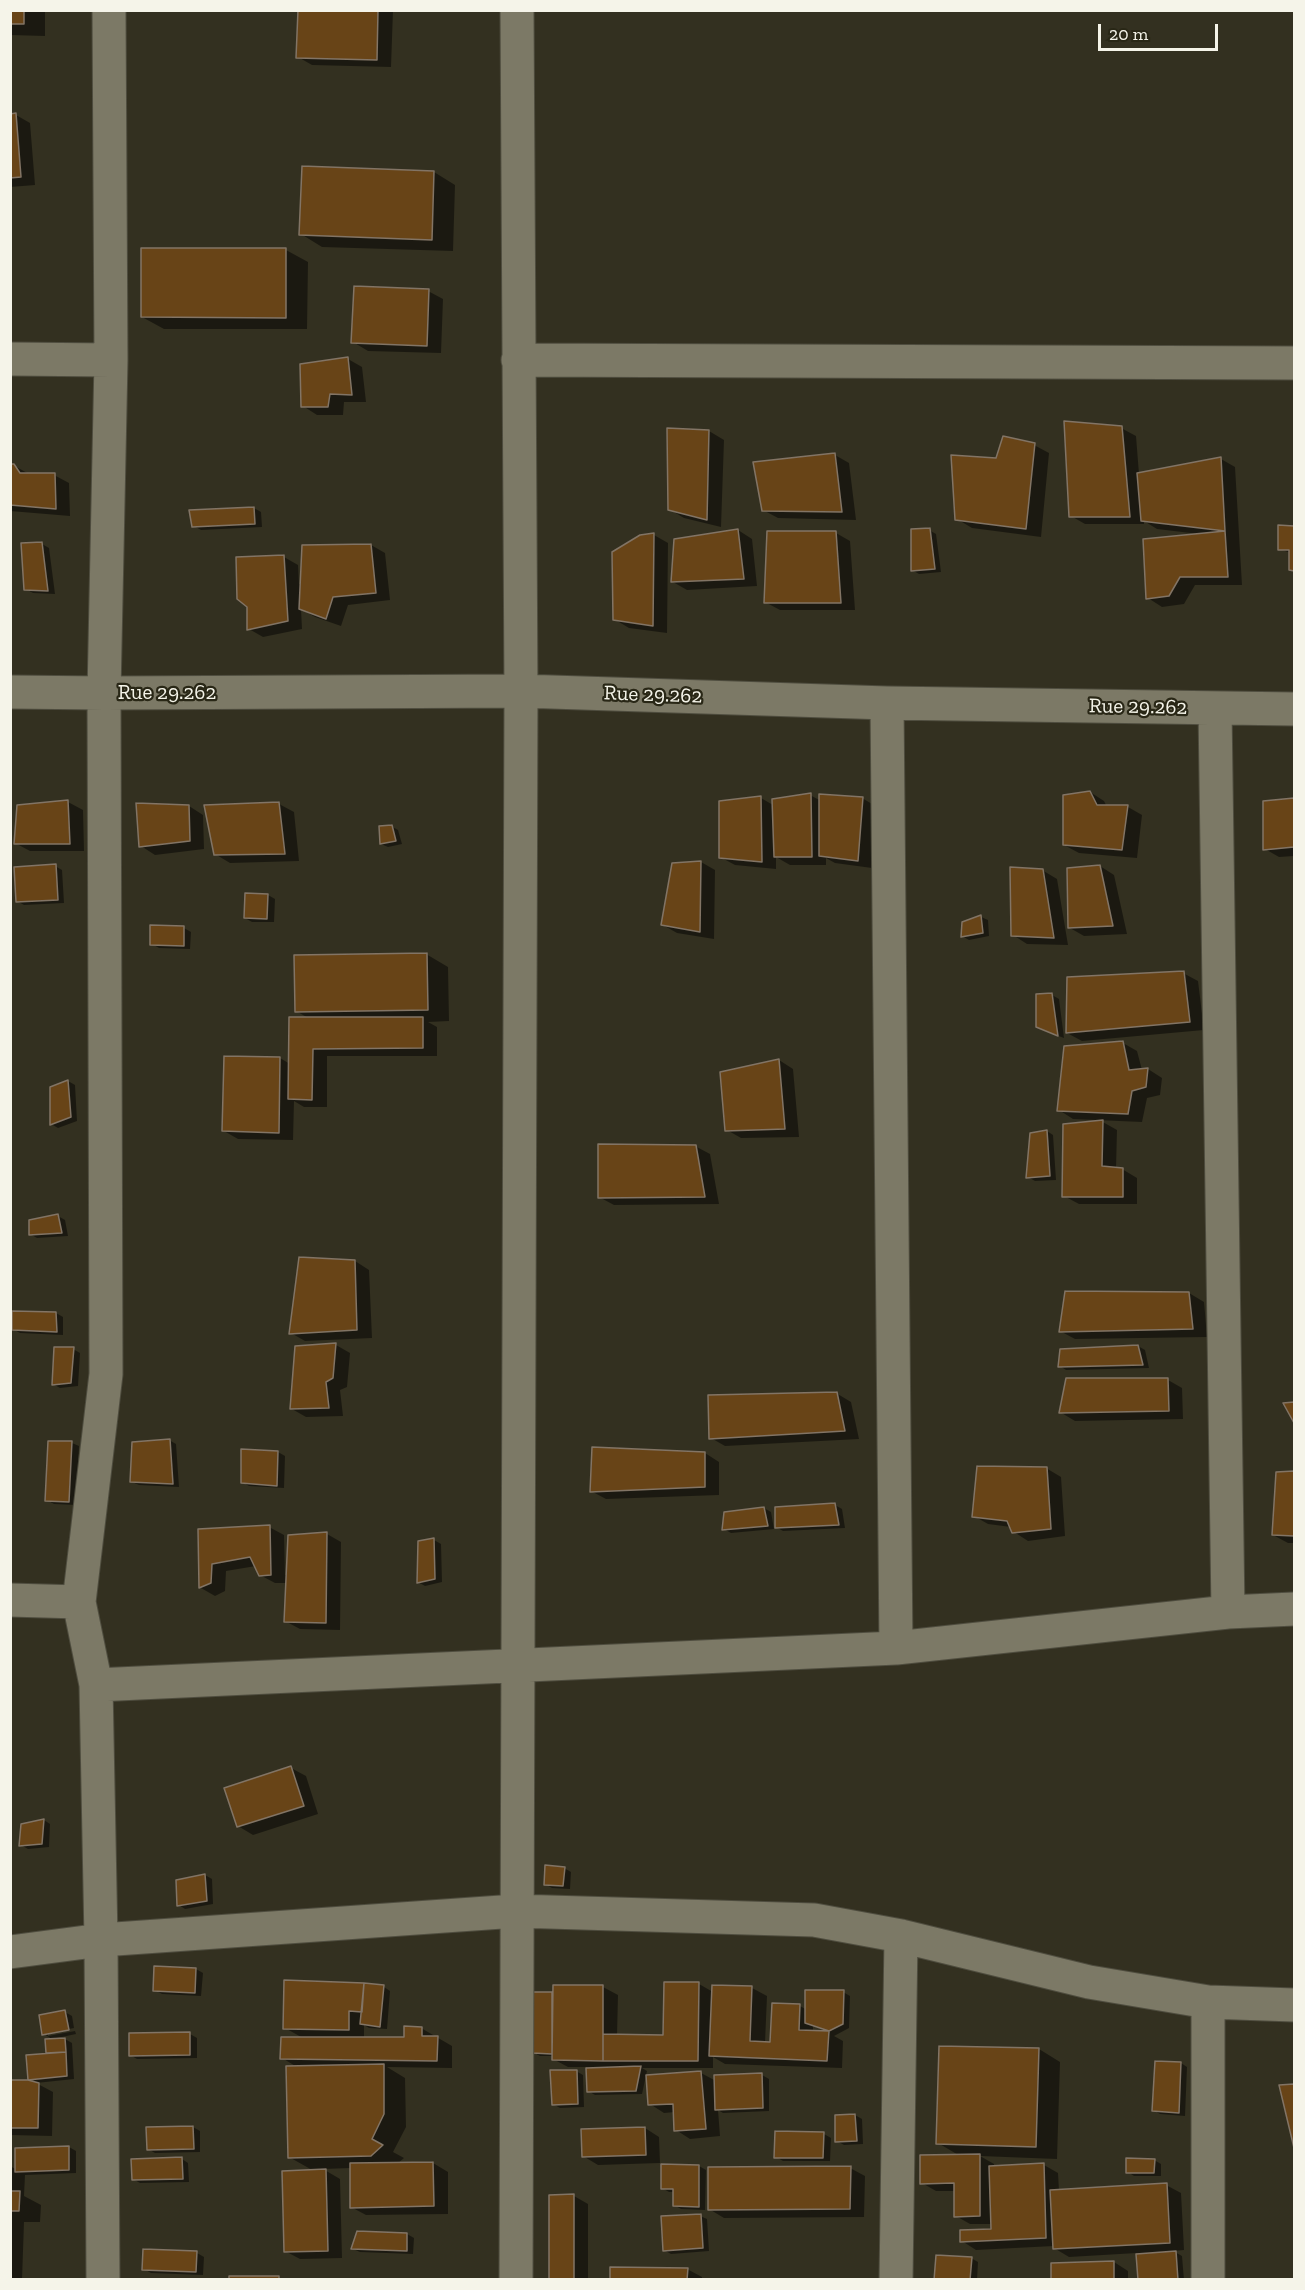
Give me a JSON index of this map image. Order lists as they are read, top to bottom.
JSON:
{
  "streets": {
    "street": ["Rue 29.262"]
  },
  "scale_bar": "20 m"
}
